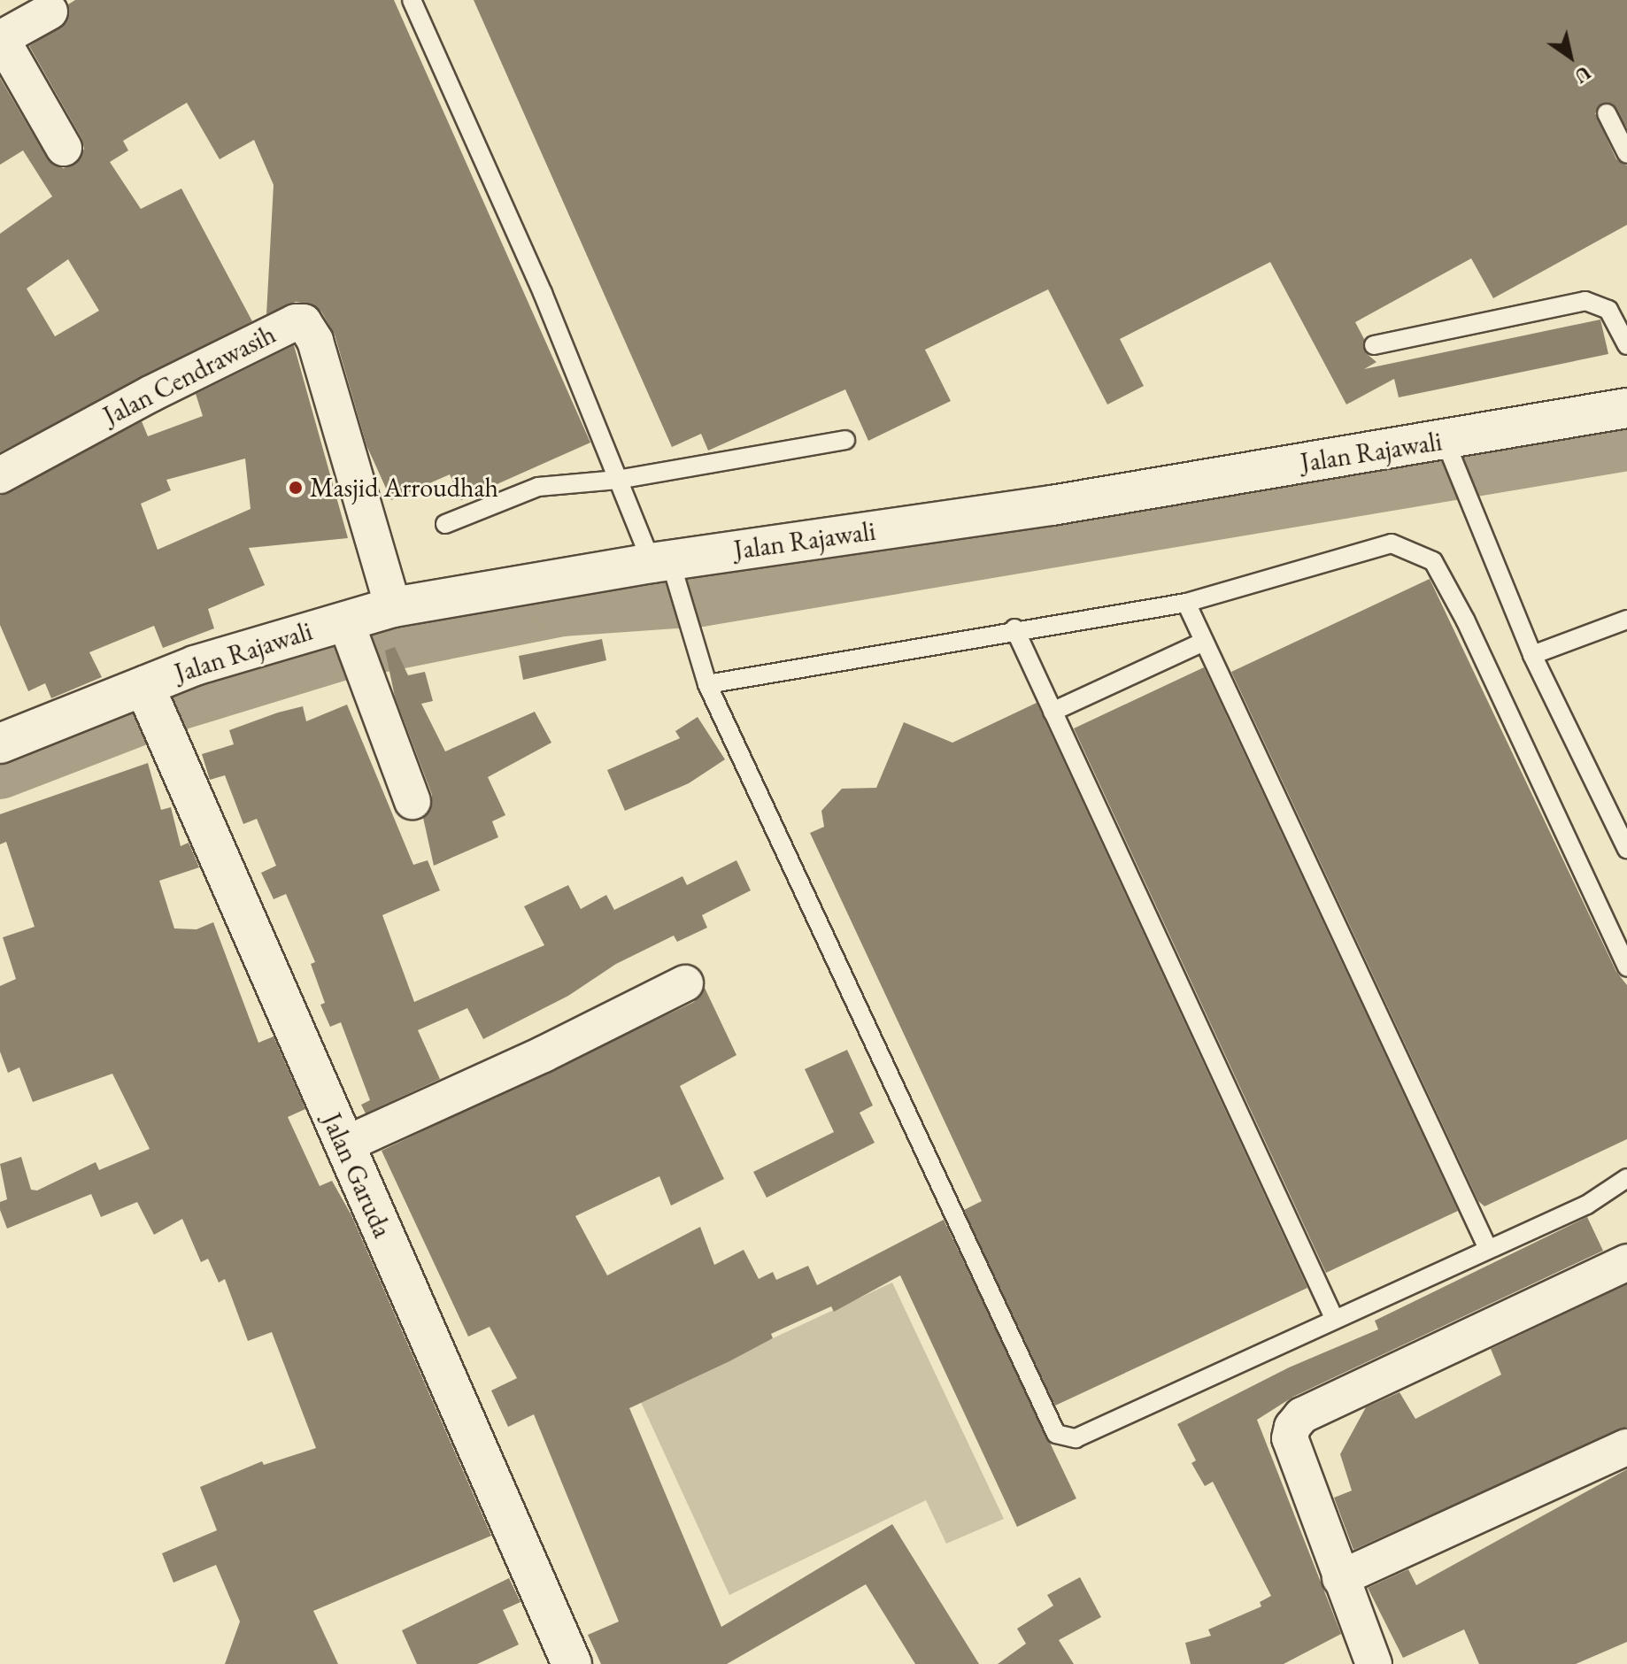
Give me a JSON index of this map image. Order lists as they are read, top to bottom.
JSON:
{
  "streets": {
    "street": ["Jalan Cendrawasih", "Jalan Rajawali", "Jalan Garuda"]
  },
  "crossings": [
    ["Jalan Cendrawasih", "Jalan Rajawali"],
    ["Jalan Rajawali", "Jalan Garuda"]
  ],
  "places": ["Masjid Arroudhah"],
  "north": "bottom right"
}
